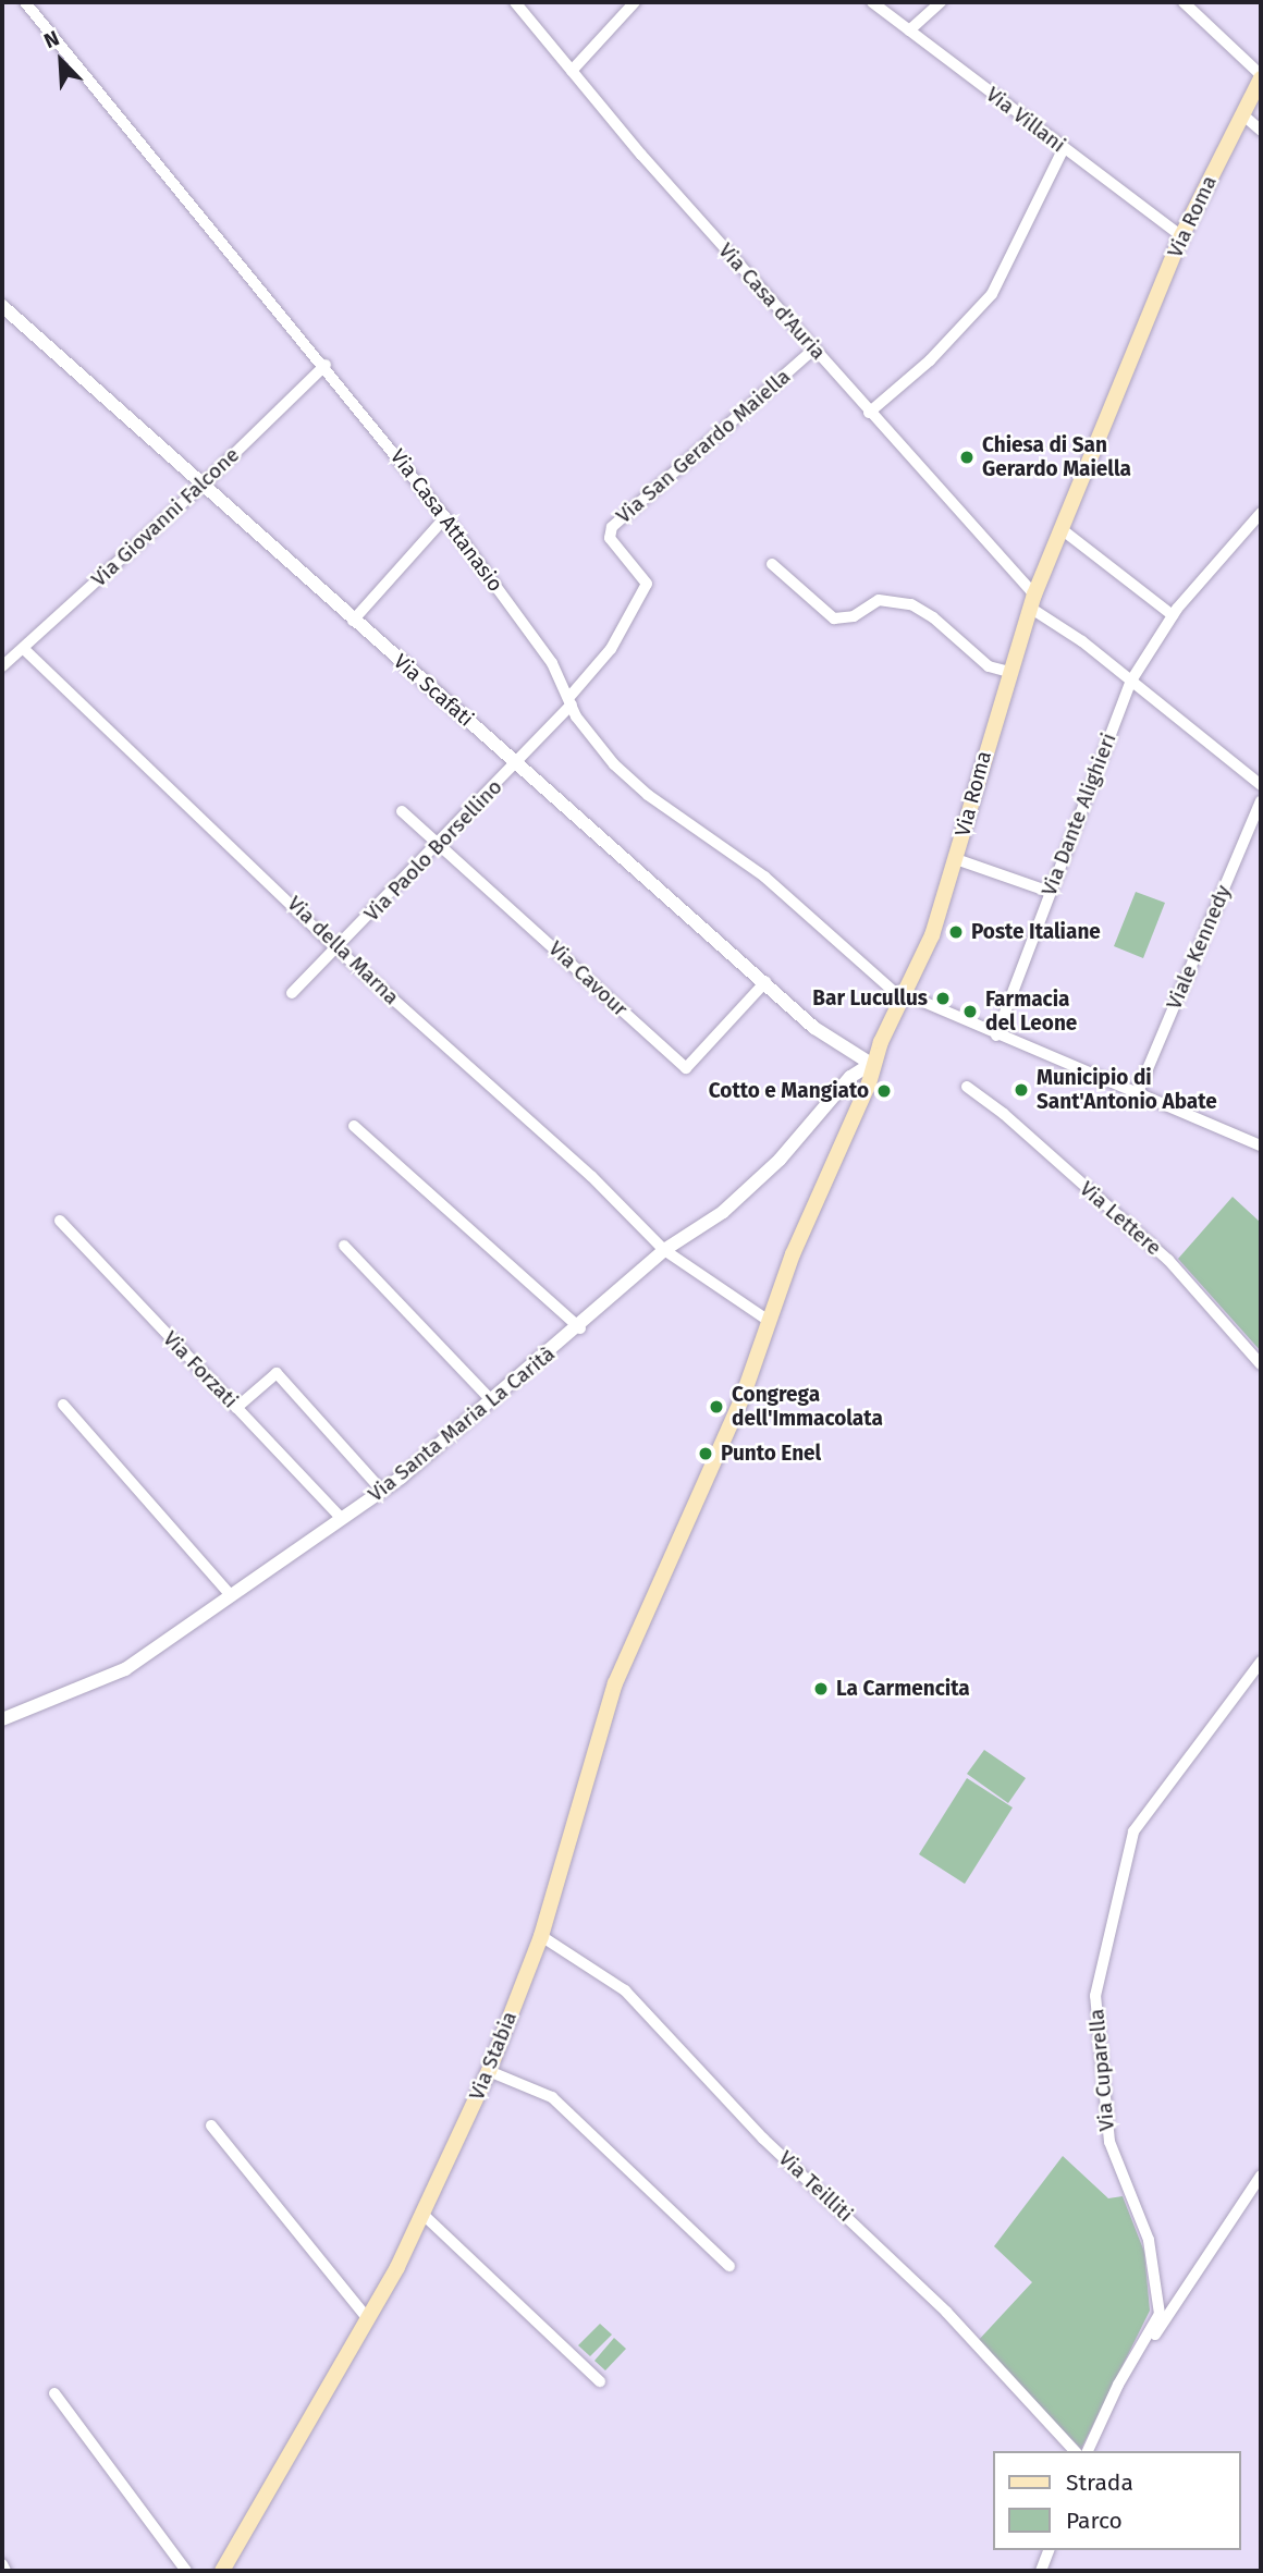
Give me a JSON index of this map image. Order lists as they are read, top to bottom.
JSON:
{
  "streets": {
    "main road": ["Via Roma", "Via Stabia"],
    "street": [
      "Via Villani",
      "Via Casa d'Auria",
      "Via San Gerardo Maiella",
      "Via Giovanni Falcone",
      "Via Casa Attanasio",
      "Via Scafati",
      "Via Dante Alighieri",
      "Via Paolo Borsellino",
      "Viale Kennedy",
      "Via della Marna",
      "Via Cavour",
      "Via Lettere",
      "Via Forzati",
      "Via Santa Maria La Carità",
      "Via Cuparella",
      "Via Teilliti"
    ]
  },
  "crossings": [
    ["Via Villani", "Via Roma"],
    ["Via Roma", "Via Casa d'Auria"],
    ["Via Roma", "Via Casa Attanasio"],
    ["Via Roma", "Via Scafati"],
    ["Via Roma", "Via della Marna"],
    ["Via Roma", "Via Santa Maria La Carità"],
    ["Via Roma", "Via Stabia"],
    ["Via Casa d'Auria", "Via San Gerardo Maiella"],
    ["Via Casa d'Auria", "Via Dante Alighieri"],
    ["Via San Gerardo Maiella", "Via Casa Attanasio"],
    ["Via San Gerardo Maiella", "Via Paolo Borsellino"],
    ["Via Giovanni Falcone", "Via Casa Attanasio"],
    ["Via Giovanni Falcone", "Via Scafati"],
    ["Via Giovanni Falcone", "Via della Marna"],
    ["Via Casa Attanasio", "Via Paolo Borsellino"],
    ["Via Scafati", "Via Paolo Borsellino"],
    ["Via Scafati", "Via Cavour"],
    ["Via Scafati", "Via Santa Maria La Carità"],
    ["Via Paolo Borsellino", "Via della Marna"],
    ["Via Paolo Borsellino", "Via Cavour"],
    ["Via della Marna", "Via Santa Maria La Carità"],
    ["Via Forzati", "Via Santa Maria La Carità"],
    ["Via Stabia", "Via Teilliti"]
  ],
  "places": [
    "Chiesa di San Gerardo Maiella",
    "Poste Italiane",
    "Bar Lucullus",
    "Farmacia del Leone",
    "Municipio di Sant'Antonio Abate",
    "Cotto e Mangiato",
    "Congrega dell'Immacolata",
    "Punto Enel",
    "La Carmencita"
  ],
  "legend": ["Strada", "Parco"],
  "north": "top left"
}
